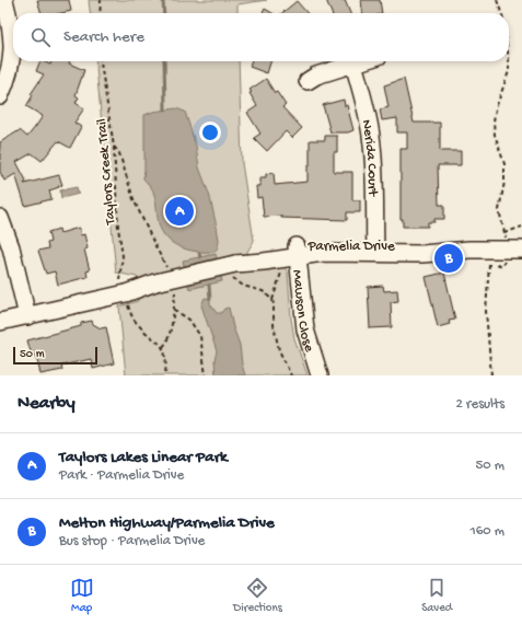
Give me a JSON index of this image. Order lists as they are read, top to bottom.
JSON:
{
  "streets": {
    "street": ["Nerida Court", "Parmelia Drive", "Mawson Close"],
    "path": ["Taylors Creek Trail"]
  },
  "crossings": [
    ["Nerida Court", "Parmelia Drive"],
    ["Taylors Creek Trail", "Parmelia Drive"],
    ["Parmelia Drive", "Mawson Close"]
  ],
  "scale_bar": "50 m",
  "page": {
    "search": "Search here",
    "pins": ["A", "B"],
    "scale": "50 m",
    "heading": ["Nearby", "2 results"],
    "list": [
      {
        "mark": "A",
        "name": "Taylors Lakes Linear Park",
        "note": "Park · Parmelia Drive",
        "value": "50 m"
      },
      {
        "mark": "B",
        "name": "Melton Highway/Parmelia Drive",
        "note": "Bus stop · Parmelia Drive",
        "value": "160 m"
      }
    ],
    "nav": ["Map", "Directions", "Saved"]
  }
}
